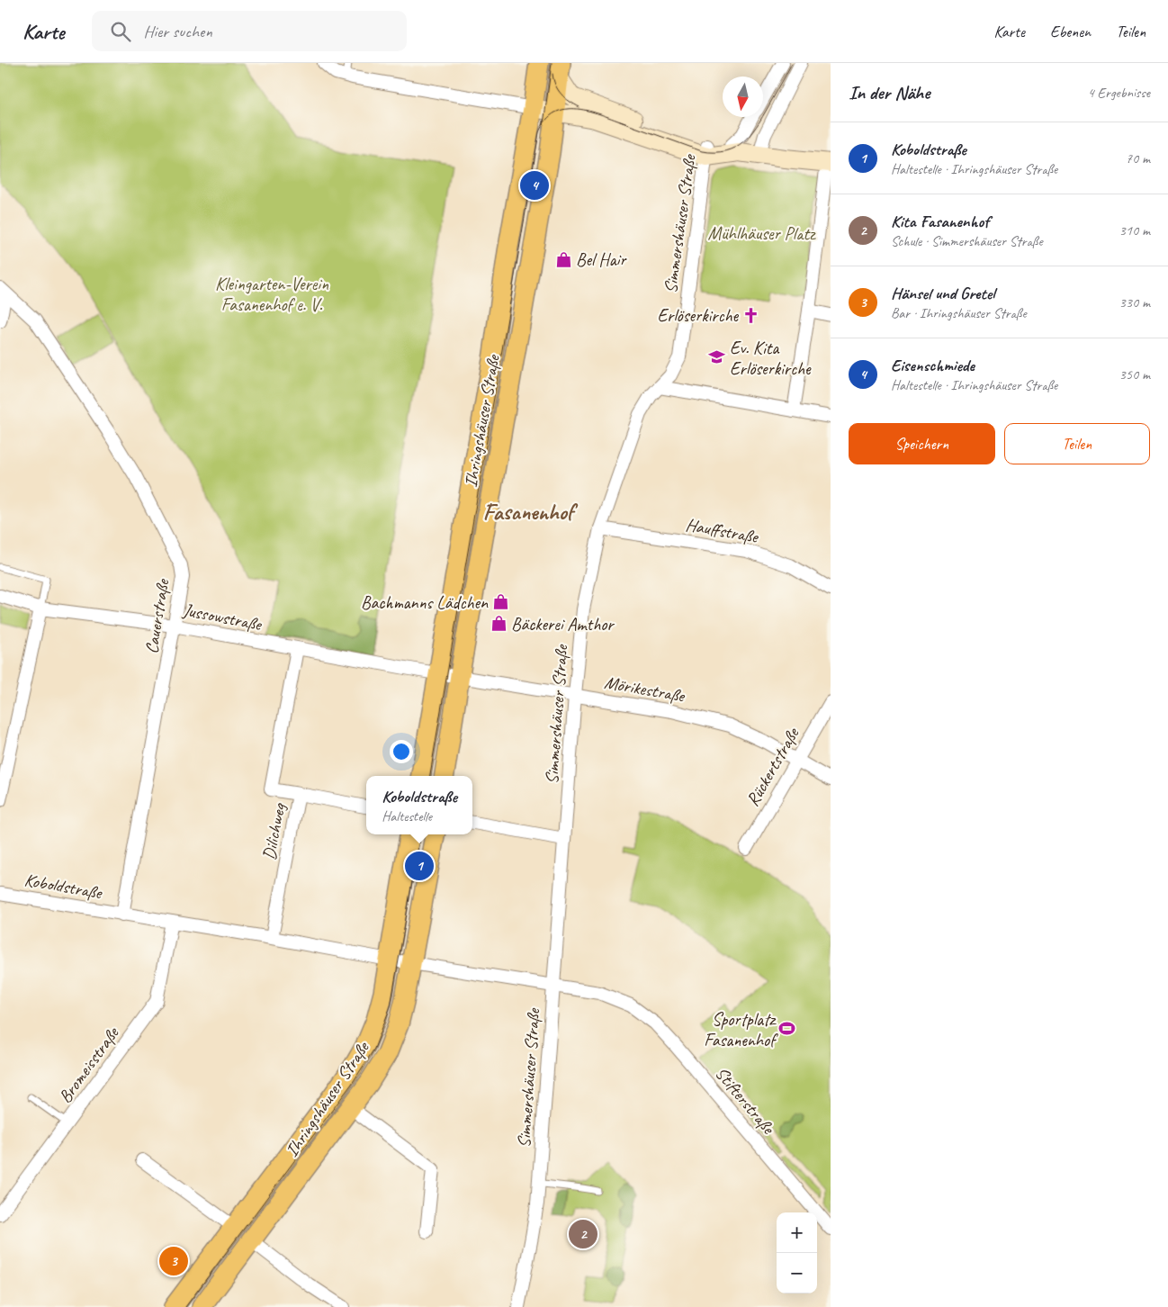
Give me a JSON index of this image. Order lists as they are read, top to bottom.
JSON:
{
  "streets": {
    "main road": ["Ihringshäuser Straße"],
    "street": [
      "Simmershäuser Straße",
      "Hauffstraße",
      "Cauerstraße",
      "Jussowstraße",
      "Mörikestraße",
      "Rückertstraße",
      "Dilichweg",
      "Koboldstraße",
      "Bromeisstraße",
      "Stifterstraße"
    ]
  },
  "crossings": [
    ["Simmershäuser Straße", "Hauffstraße"],
    ["Simmershäuser Straße", "Mörikestraße"],
    ["Simmershäuser Straße", "Stifterstraße"],
    ["Ihringshäuser Straße", "Jussowstraße"],
    ["Ihringshäuser Straße", "Mörikestraße"],
    ["Ihringshäuser Straße", "Koboldstraße"],
    ["Ihringshäuser Straße", "Stifterstraße"],
    ["Cauerstraße", "Jussowstraße"],
    ["Cauerstraße", "Koboldstraße"],
    ["Jussowstraße", "Mörikestraße"],
    ["Jussowstraße", "Dilichweg"],
    ["Mörikestraße", "Rückertstraße"],
    ["Dilichweg", "Koboldstraße"],
    ["Koboldstraße", "Bromeisstraße"],
    ["Koboldstraße", "Stifterstraße"]
  ],
  "districts": ["Fasanenhof"],
  "parks": ["Mühlhäuser Platz", "Kleingarten-Verein Fasanenhof e. V."],
  "places": {
    "shop": ["Bel Hair", "Bachmanns Lädchen", "Bäckerei Amthor"],
    "church": ["Erlöserkirche"],
    "school or university": ["Ev. Kita Erlöserkirche"],
    "sports": ["Sportplatz Fasanenhof"]
  },
  "north": "bottom",
  "page": {
    "header": "Karte",
    "search": "Hier suchen",
    "nav": ["Karte", "Ebenen", "Teilen"],
    "heading": ["In der Nähe", "4 Ergebnisse"],
    "list": [
      {
        "mark": "1",
        "name": "Koboldstraße",
        "note": "Haltestelle · Ihringshäuser Straße",
        "value": "70 m"
      },
      {
        "mark": "2",
        "name": "Kita Fasanenhof",
        "note": "Schule · Simmershäuser Straße",
        "value": "310 m"
      },
      {
        "mark": "3",
        "name": "Hänsel und Gretel",
        "note": "Bar · Ihringshäuser Straße",
        "value": "330 m"
      },
      {
        "mark": "4",
        "name": "Eisenschmiede",
        "note": "Haltestelle · Ihringshäuser Straße",
        "value": "350 m"
      }
    ],
    "pins": [
      "4",
      "1",
      "2",
      "3"
    ],
    "buttons": ["Speichern", "Teilen"],
    "popup": ["Koboldstraße", "Haltestelle"],
    "map_buttons": ["+", "−"]
  }
}
